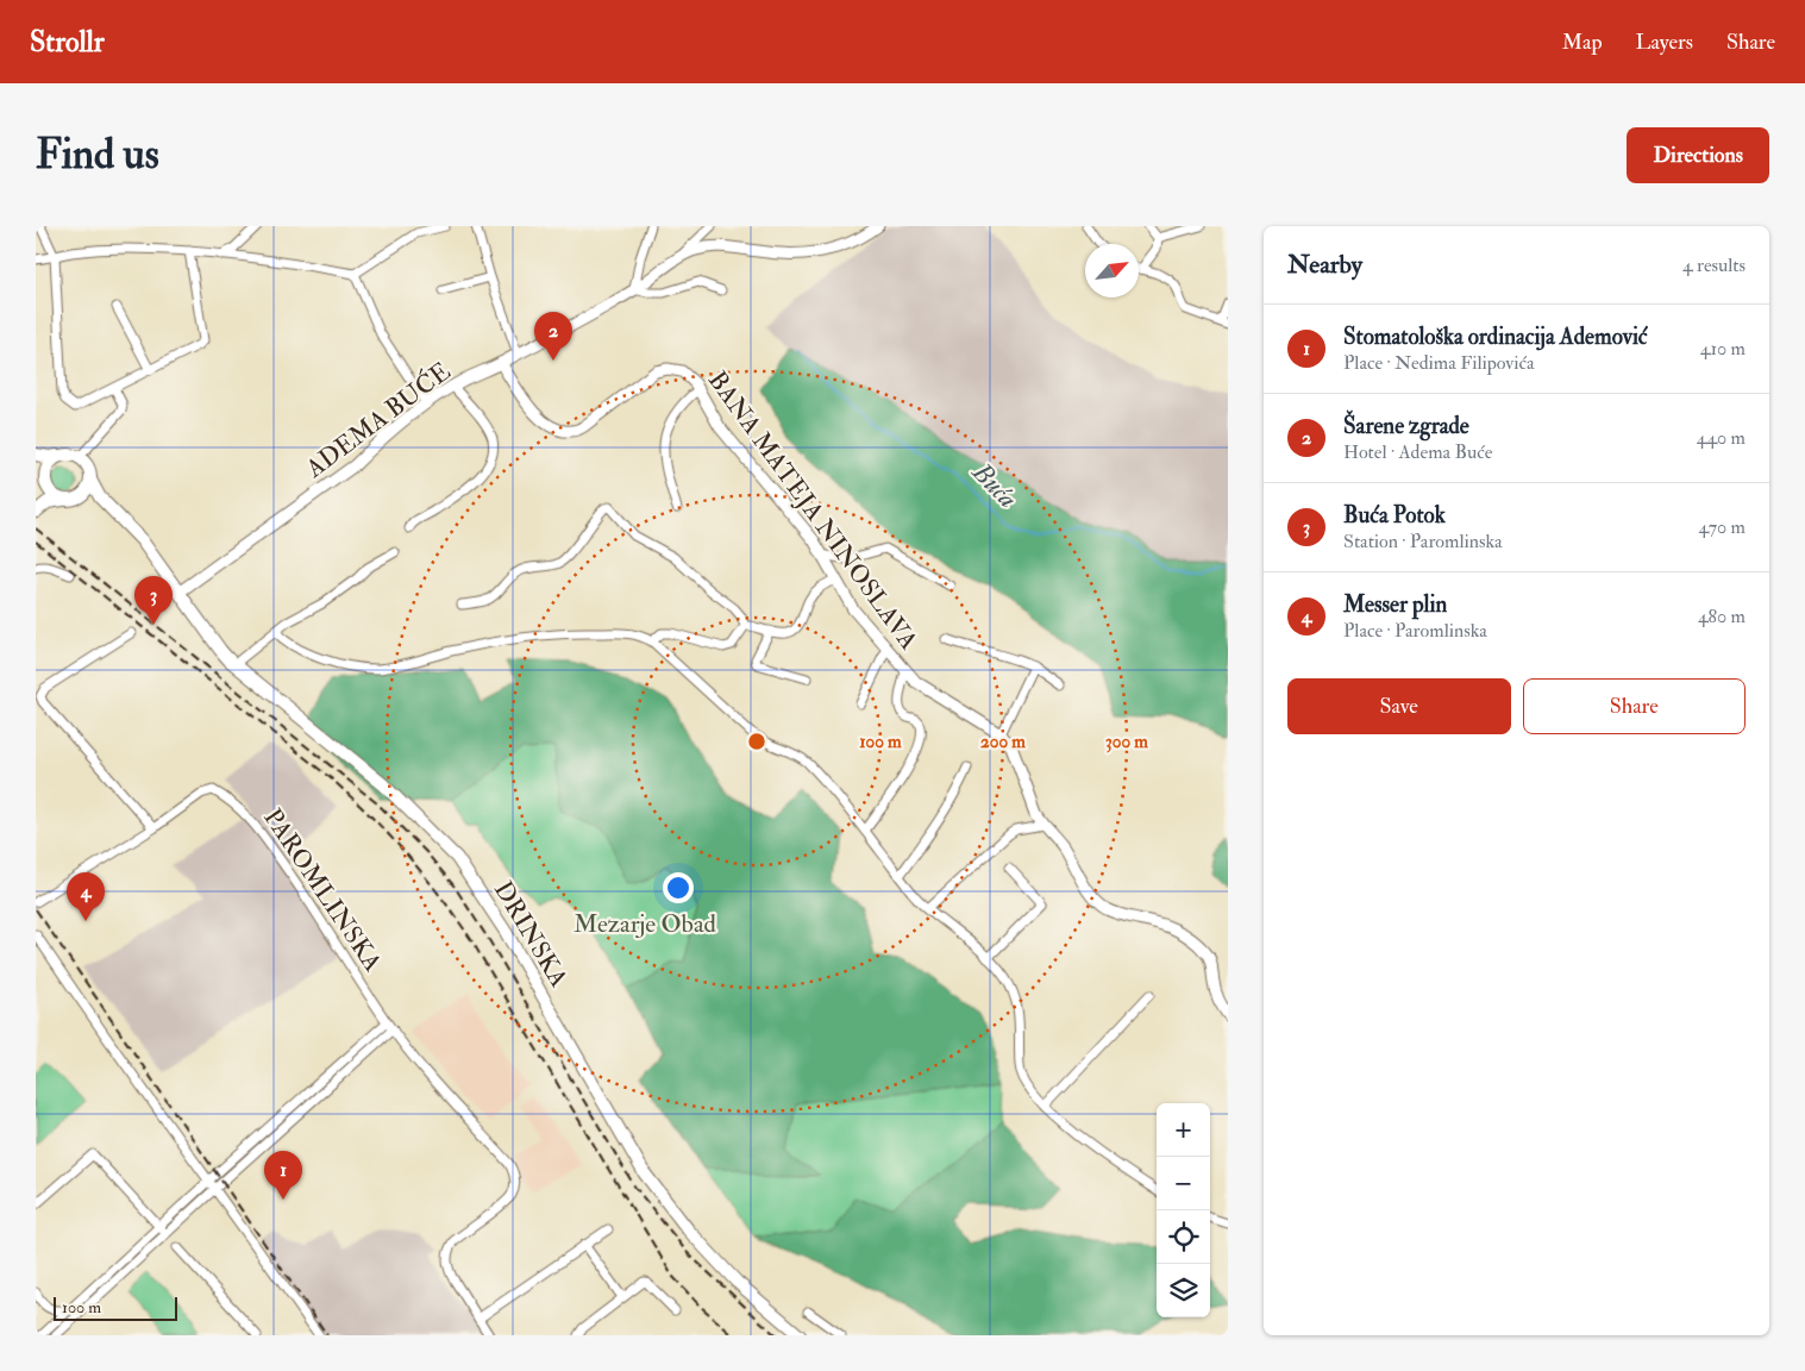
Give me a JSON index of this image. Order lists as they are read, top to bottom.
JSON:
{
  "streets": {
    "main road": ["DRINSKA"],
    "street": ["ADEMA BUĆE", "BANA MATEJA NINOSLAVA", "PAROMLINSKA"]
  },
  "crossings": [
    ["ADEMA BUĆE", "BANA MATEJA NINOSLAVA"],
    ["ADEMA BUĆE", "DRINSKA"]
  ],
  "water": ["Buća"],
  "parks": ["Mezarje Obad"],
  "scale_bar": "100 m",
  "north": "top right",
  "page": {
    "header": "Strollr",
    "nav": ["Map", "Layers", "Share"],
    "buttons": [
      "Directions",
      ["Save", "Share"]
    ],
    "title": "Find us",
    "heading": ["Nearby", "4 results"],
    "list": [
      {
        "mark": "1",
        "name": "Stomatološka ordinacija Ademović",
        "note": "Place · Nedima Filipovića",
        "value": "410 m"
      },
      {
        "mark": "2",
        "name": "Šarene zgrade",
        "note": "Hotel · Adema Buće",
        "value": "440 m"
      },
      {
        "mark": "3",
        "name": "Buća Potok",
        "note": "Station · Paromlinska",
        "value": "470 m"
      },
      {
        "mark": "4",
        "name": "Messer plin",
        "note": "Place · Paromlinska",
        "value": "480 m"
      }
    ],
    "pins": [
      "2",
      "3",
      "4",
      "1"
    ],
    "map_buttons": ["+", "−"],
    "scale": "100 m"
  },
  "rings": ["100 m", "200 m", "300 m"]
}
